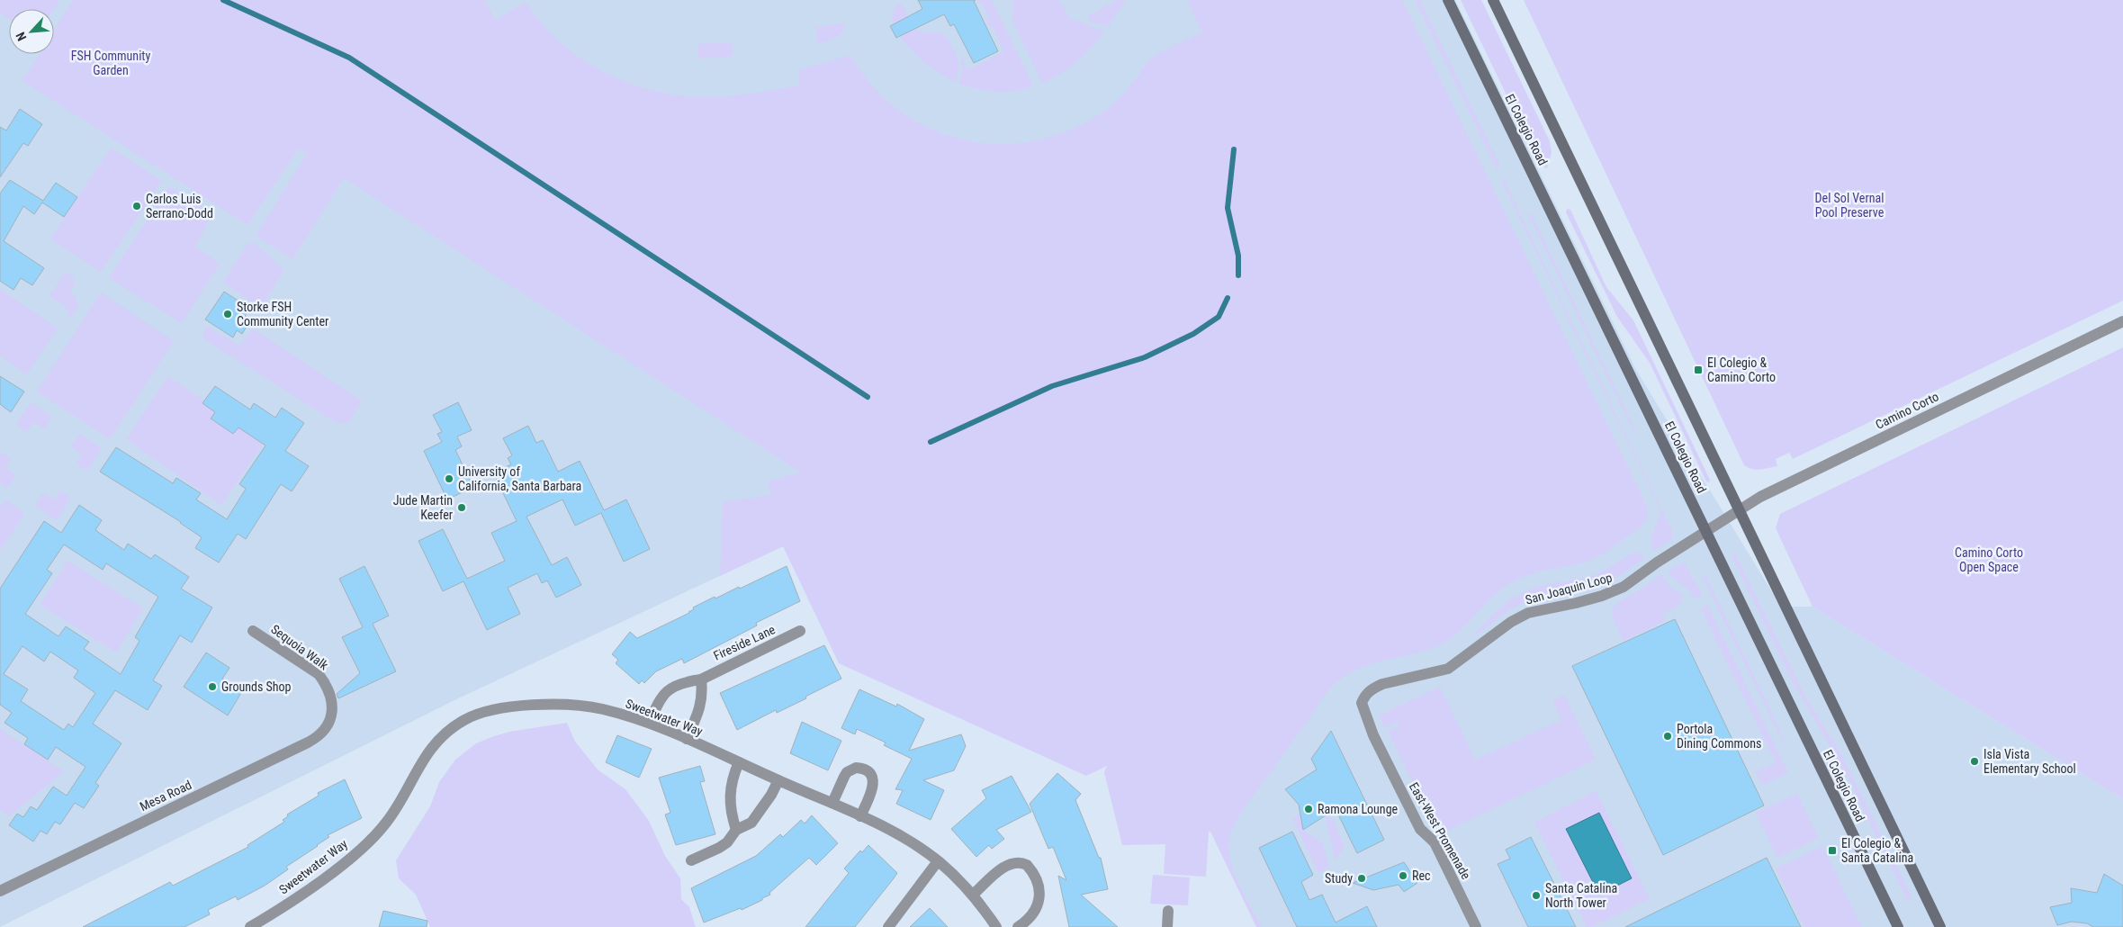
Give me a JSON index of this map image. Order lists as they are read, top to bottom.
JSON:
{
  "streets": {
    "main road": ["El Colegio Road"],
    "street": [
      "Camino Corto",
      "San Joaquin Loop",
      "Fireside Lane",
      "Sequoia Walk",
      "Sweetwater Way",
      "Mesa Road",
      "East-West Promenade"
    ]
  },
  "crossings": [
    ["El Colegio Road", "Camino Corto"],
    ["El Colegio Road", "San Joaquin Loop"],
    ["Camino Corto", "San Joaquin Loop"],
    ["San Joaquin Loop", "East-West Promenade"],
    ["Fireside Lane", "Sweetwater Way"],
    ["Sequoia Walk", "Mesa Road"]
  ],
  "parks": ["FSH Community Garden", "Del Sol Vernal Pool Preserve", "Camino Corto Open Space"],
  "places": {
    "other": [
      "Carlos Luis Serrano-Dodd",
      "Storke FSH Community Center",
      "University of California, Santa Barbara",
      "Jude Martin Keefer",
      "Grounds Shop",
      "Portola Dining Commons",
      "Isla Vista Elementary School",
      "Ramona Lounge",
      "Rec",
      "Study",
      "Santa Catalina North Tower"
    ],
    "transit": ["El Colegio & Camino Corto", "El Colegio & Santa Catalina"]
  },
  "north": "bottom left"
}
